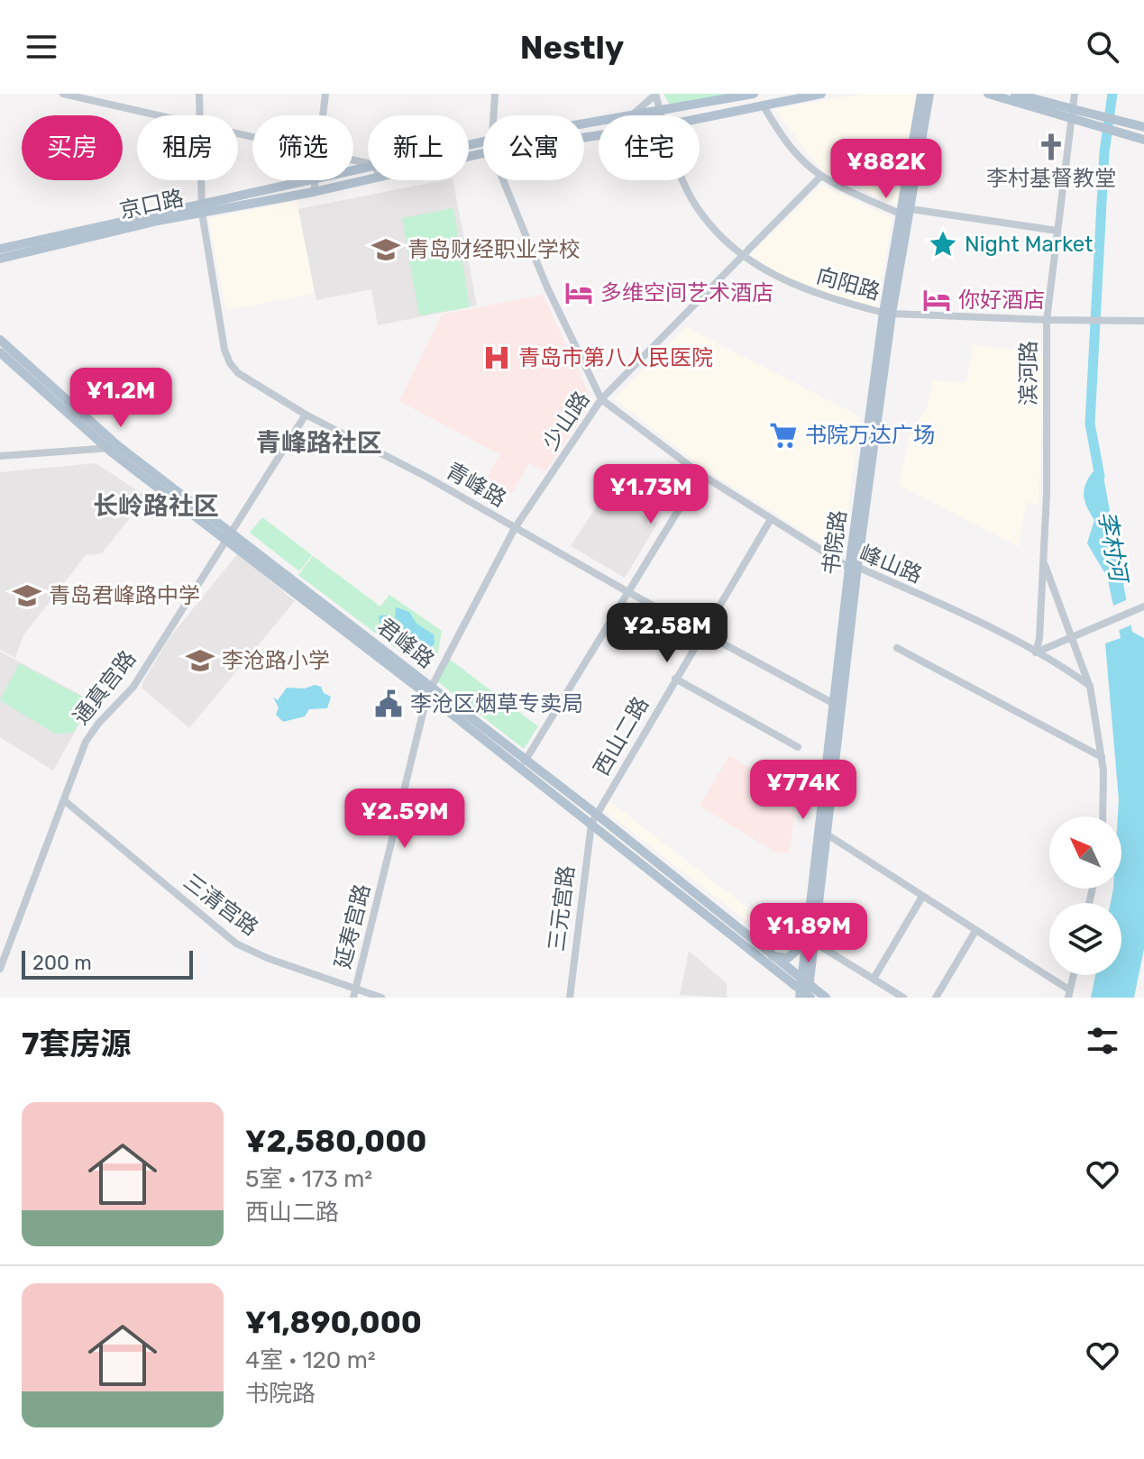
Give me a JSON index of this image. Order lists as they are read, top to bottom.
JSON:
{
  "streets": {
    "main road": ["京口路", "书院路", "君峰路"],
    "street": [
      "向阳路",
      "滨河路",
      "少山路",
      "青峰路",
      "峰山路",
      "通真宫路",
      "西山二路",
      "三清宫路",
      "三元宫路",
      "延寿宫路"
    ]
  },
  "crossings": [
    ["京口路", "向阳路"],
    ["京口路", "青峰路"],
    ["向阳路", "滨河路"],
    ["向阳路", "少山路"],
    ["向阳路", "书院路"],
    ["滨河路", "峰山路"],
    ["少山路", "青峰路"],
    ["少山路", "峰山路"],
    ["少山路", "君峰路"],
    ["少山路", "延寿宫路"],
    ["青峰路", "书院路"],
    ["青峰路", "通真宫路"],
    ["青峰路", "西山二路"],
    ["书院路", "峰山路"],
    ["书院路", "君峰路"],
    ["峰山路", "西山二路"],
    ["君峰路", "通真宫路"],
    ["君峰路", "西山二路"],
    ["君峰路", "三元宫路"],
    ["君峰路", "延寿宫路"],
    ["通真宫路", "三清宫路"],
    ["西山二路", "三元宫路"],
    ["三清宫路", "延寿宫路"]
  ],
  "districts": ["青峰路社区", "长岭路社区"],
  "water": ["李村河"],
  "places": {
    "church": ["李村基督教堂"],
    "place": ["Night Market"],
    "school or university": ["青岛财经职业学校", "青岛君峰路中学", "李沧路小学"],
    "hotel": ["多维空间艺术酒店", "你好酒店"],
    "hospital": ["青岛市第八人民医院"],
    "supermarket": ["书院万达广场"],
    "public building": ["李沧区烟草专卖局"]
  },
  "scale_bar": "200 m",
  "north": "top left",
  "page": {
    "header": "Nestly",
    "chip": [
      "买房",
      "租房",
      "筛选",
      "新上",
      "公寓",
      "住宅"
    ],
    "price": [
      "¥882K",
      "¥1.2M",
      "¥1.73M",
      "¥2.58M",
      "¥774K",
      "¥2.59M",
      "¥1.89M"
    ],
    "scale": "200 m",
    "heading": "7套房源",
    "list": [
      {
        "name": "¥2,580,000",
        "note": "5室 · 173 m² · 西山二路"
      },
      {
        "name": "¥1,890,000",
        "note": "4室 · 120 m² · 书院路"
      }
    ]
  }
}
